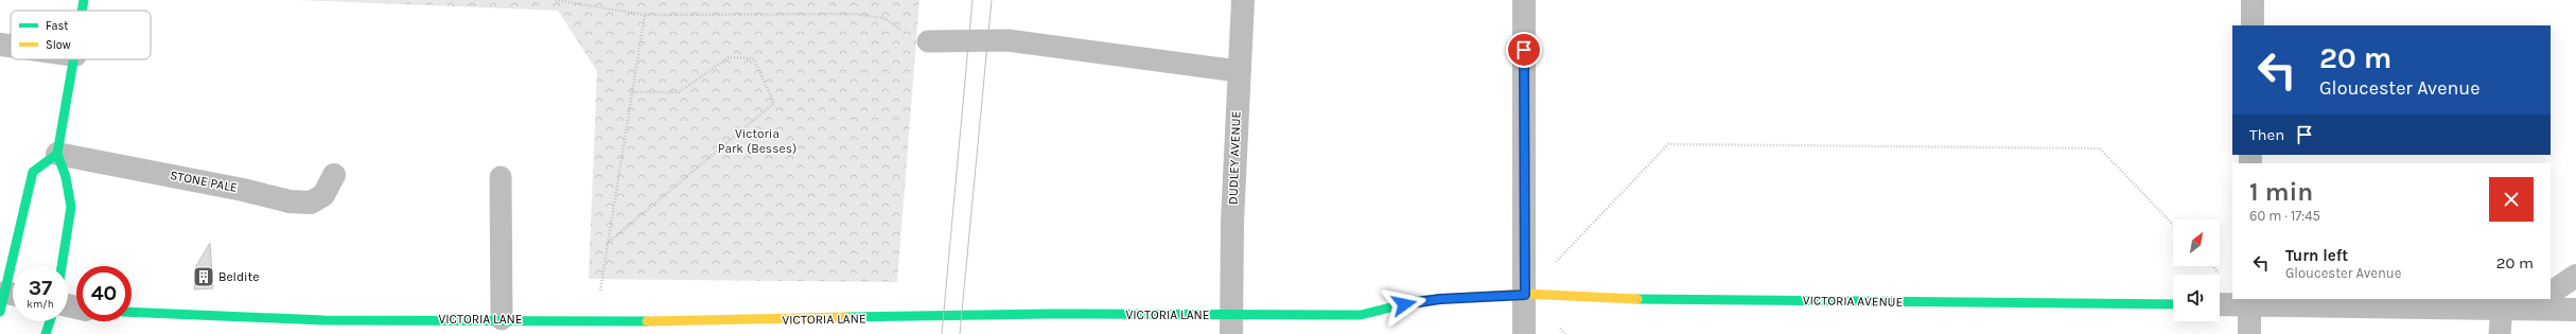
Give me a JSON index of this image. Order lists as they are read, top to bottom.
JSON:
{
  "streets": {
    "main road": ["VICTORIA AVENUE", "VICTORIA LANE"],
    "street": ["DUDLEY AVENUE", "STONE PALE"]
  },
  "crossings": [
    ["DUDLEY AVENUE", "VICTORIA LANE"],
    ["VICTORIA AVENUE", "VICTORIA LANE"]
  ],
  "parks": ["Victoria Park (Besses)"],
  "places": {
    "building": ["Beldite"]
  },
  "legend": ["Fast", "Slow"],
  "north": "top right",
  "page": {
    "turn": ["20 m", "Gloucester Avenue"],
    "then": "Then",
    "heading": ["1 min", "60 m · 17:45"],
    "list": [
      {
        "name": "Turn left",
        "note": "Gloucester Avenue",
        "value": "20 m"
      }
    ],
    "speed": "37 km/h",
    "limit": "40"
  }
}
